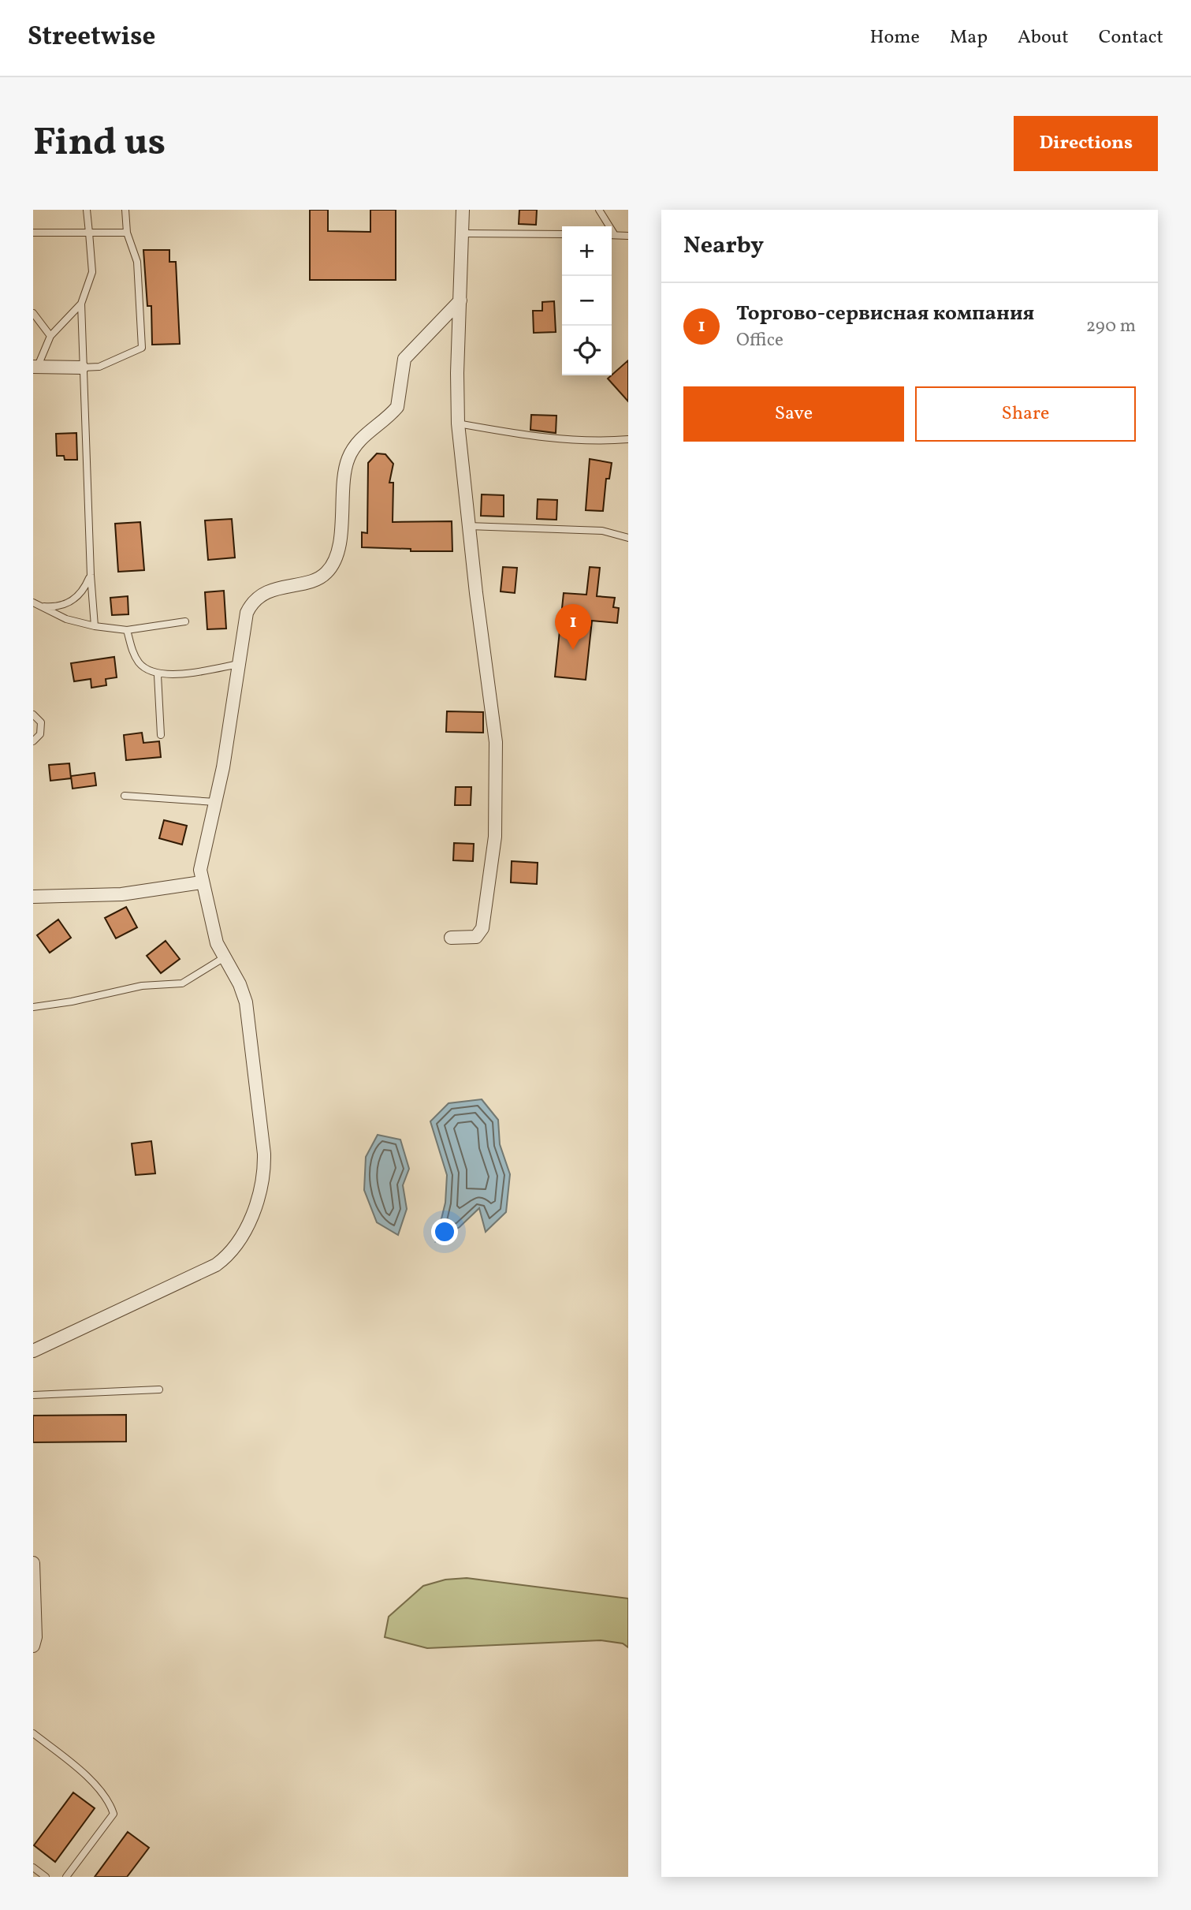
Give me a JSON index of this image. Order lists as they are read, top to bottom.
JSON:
{
  "page": {
    "header": "Streetwise",
    "nav": [
      "Home",
      "Map",
      "About",
      "Contact"
    ],
    "buttons": [
      "Directions",
      ["Save", "Share"]
    ],
    "title": "Find us",
    "heading": "Nearby",
    "map_buttons": ["+", "−"],
    "list": [
      {
        "mark": "1",
        "name": "Торгово-сервисная компания",
        "note": "Office",
        "value": "290 m"
      }
    ],
    "pins": "1"
  }
}
